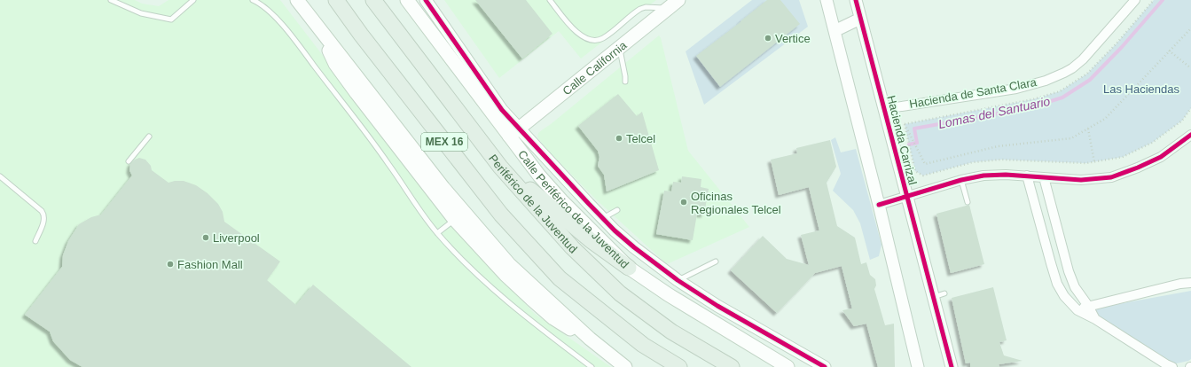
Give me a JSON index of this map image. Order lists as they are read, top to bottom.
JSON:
{
  "streets": {
    "highway": ["MEX 16", "Periférico de la Juventud"],
    "main road": ["Calle California", "Calle Periférico de la Juventud"],
    "street": ["Hacienda de Santa Clara", "Hacienda Carrizal"]
  },
  "crossings": [
    ["Calle California", "Calle Periférico de la Juventud"],
    ["Hacienda de Santa Clara", "Hacienda Carrizal"]
  ],
  "water": ["Lomas del Santuario"],
  "parks": ["Las Haciendas"],
  "places": [
    "Vertice",
    "Telcel",
    "Oficinas Regionales Telcel",
    "Liverpool",
    "Fashion Mall"
  ]
}
